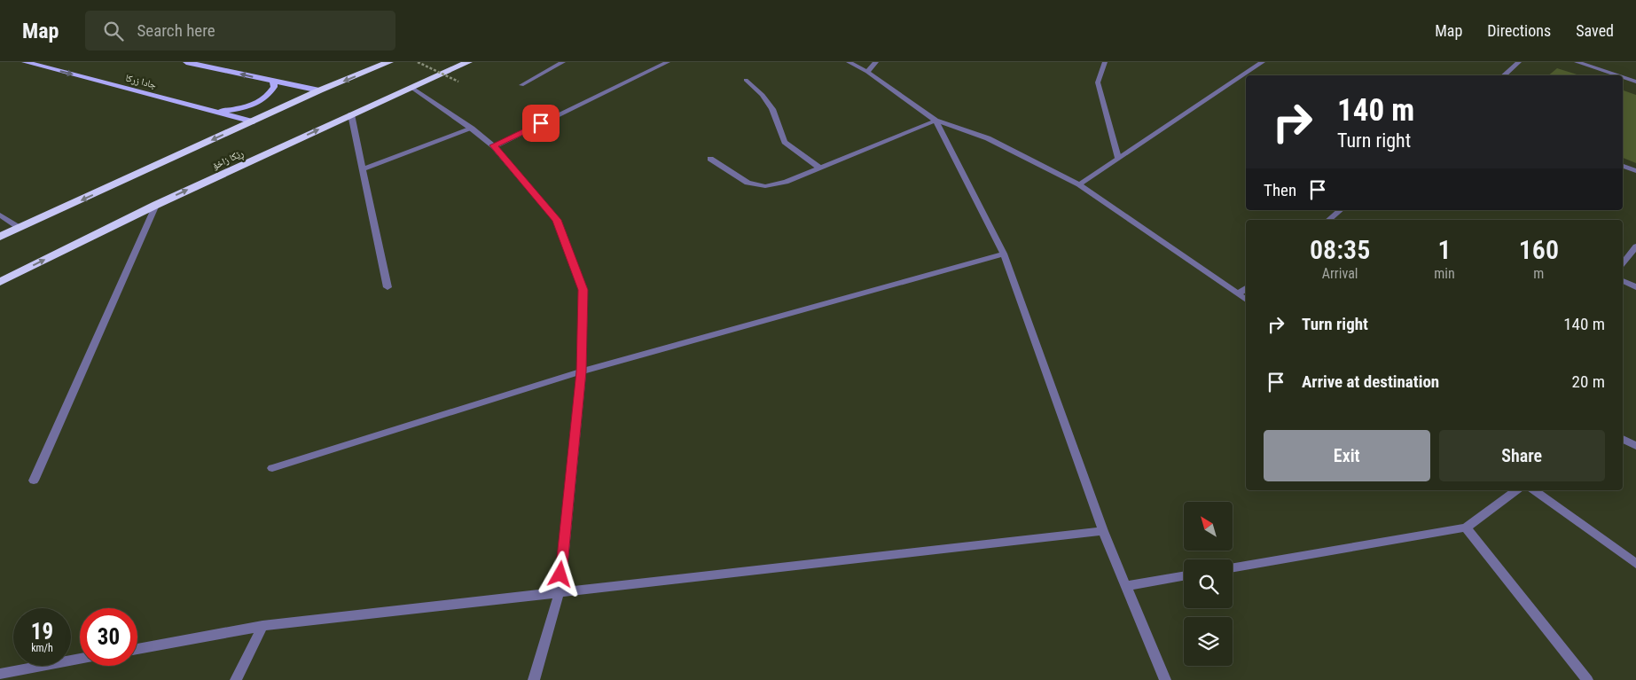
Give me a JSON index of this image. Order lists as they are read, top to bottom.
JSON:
{
  "streets": {
    "highway": ["ڕێکا زاخۆ"],
    "main road": ["جادا زرکا"]
  },
  "one_way": ["جادا زرکا"],
  "north": "top left",
  "page": {
    "header": "Map",
    "search": "Search here",
    "nav": ["Map", "Directions", "Saved"],
    "turn": ["140 m", "Turn right"],
    "then": "Then",
    "eta": [
      "08:35",
      "Arrival",
      "1",
      "min",
      "160",
      "m"
    ],
    "list": [
      {
        "name": "Turn right",
        "value": "140 m"
      },
      {
        "name": "Arrive at destination",
        "value": "20 m"
      }
    ],
    "buttons": ["Exit", "Share"],
    "speed": "19 km/h",
    "limit": "30"
  }
}
